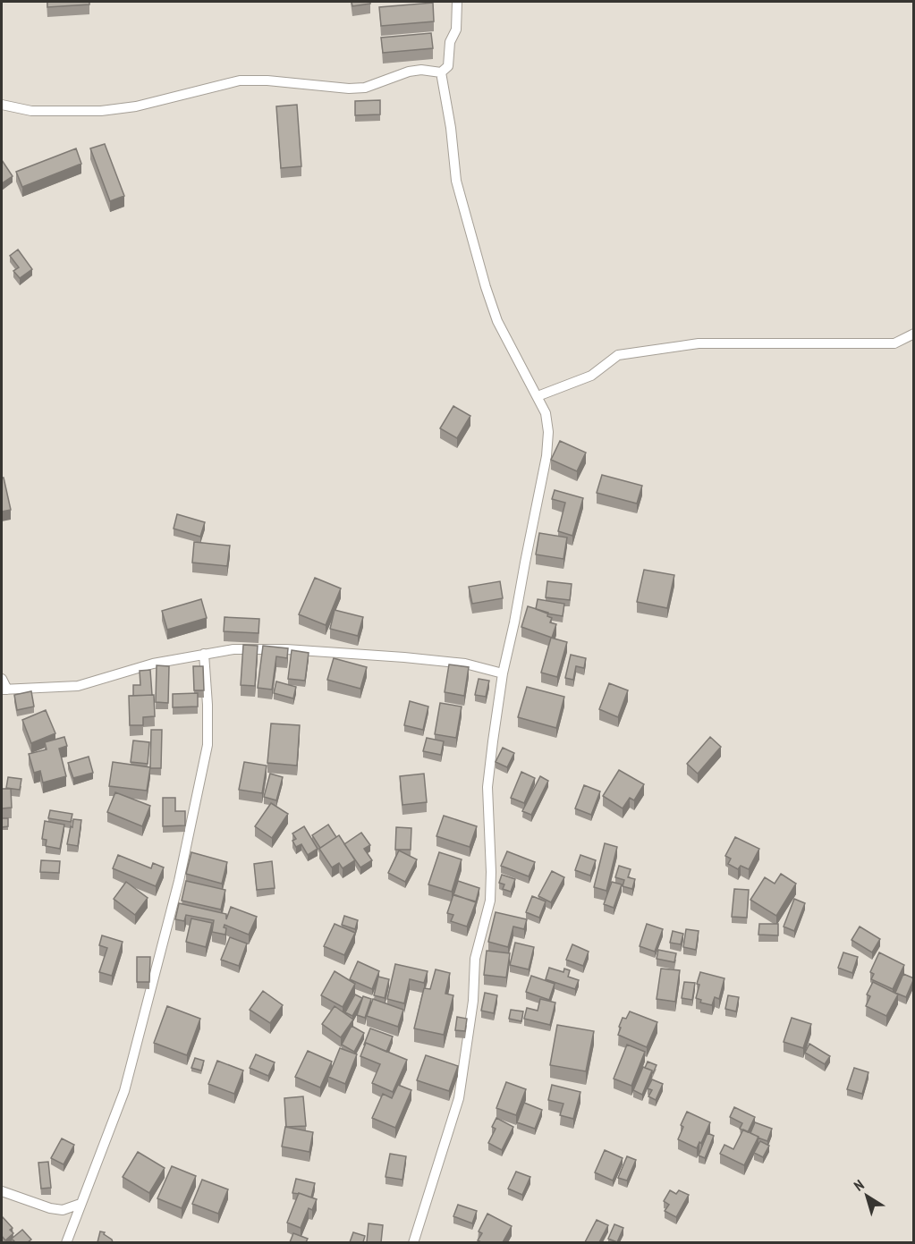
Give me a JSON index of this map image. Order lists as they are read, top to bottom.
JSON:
{
  "north": "top left"
}
